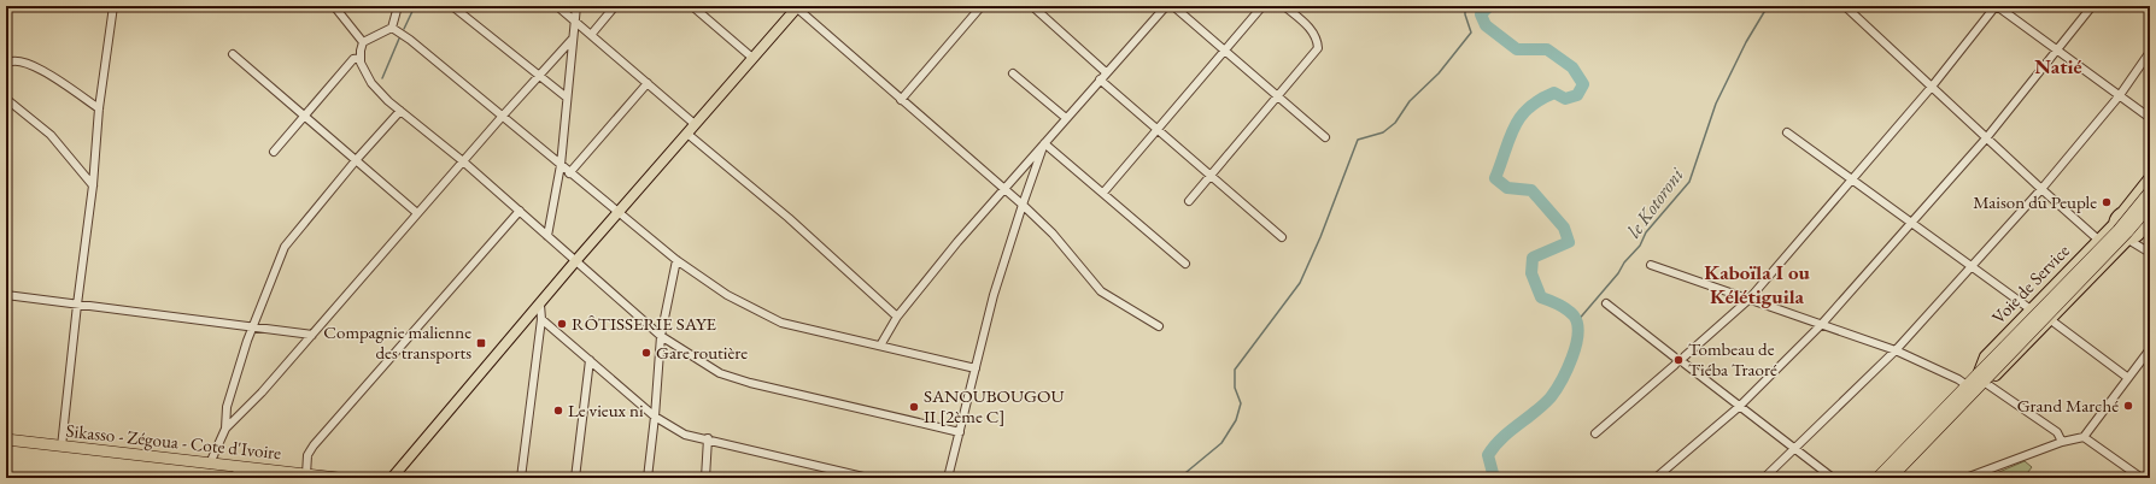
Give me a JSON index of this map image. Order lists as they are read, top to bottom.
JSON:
{
  "streets": {
    "highway": ["Sikasso - Zégoua - Cote d'Ivoire"],
    "main road": ["Voie de Service"]
  },
  "districts": ["Natié", "Kaboïla I ou Kélétiguila"],
  "water": ["le Kotoroni"],
  "places": {
    "other": [
      "Maison du Peuple",
      "RÔTISSERIE SAYE",
      "Gare routière",
      "Tombeau de Tiéba Traoré",
      "Grand Marché",
      "SANOUBOUGOU II [2ème C]",
      "Le vieux ni"
    ],
    "transit": ["Compagnie malienne des transports"]
  }
}
